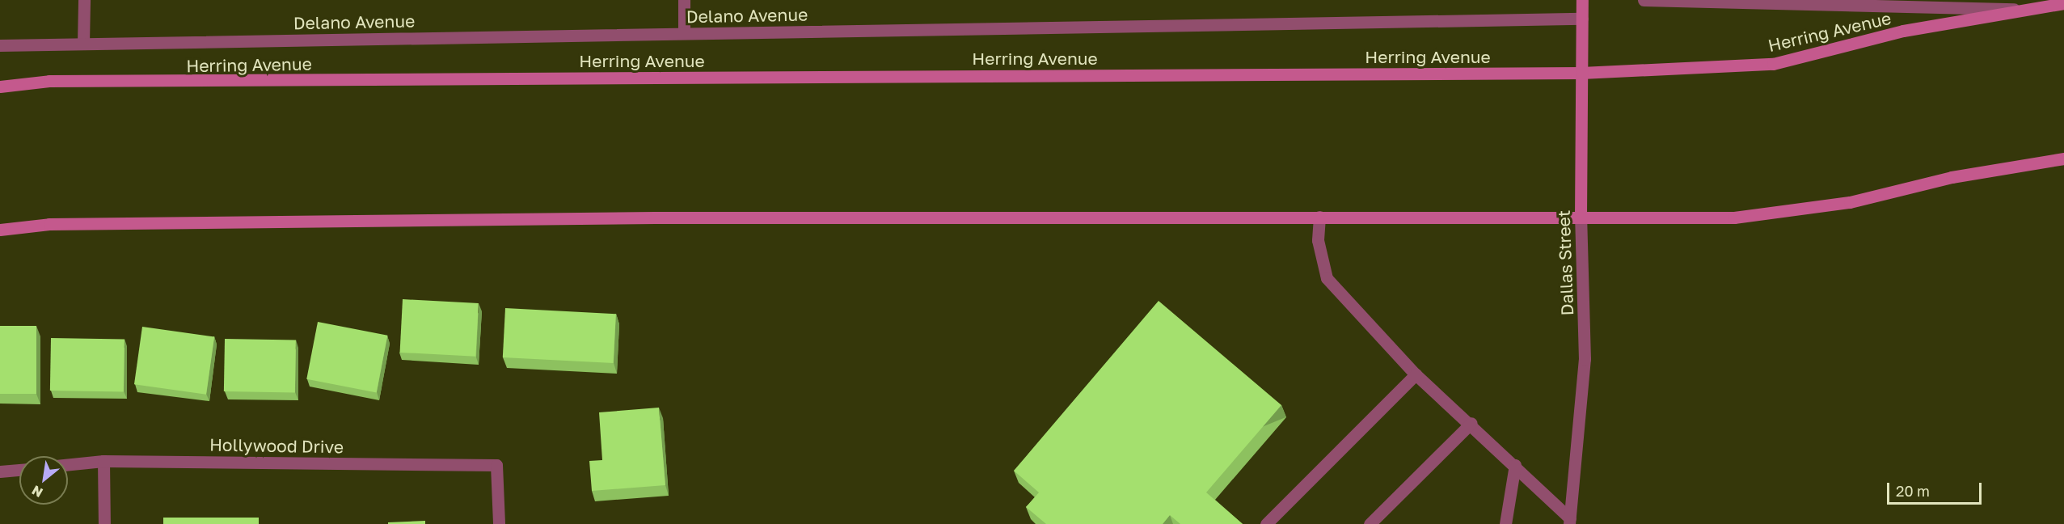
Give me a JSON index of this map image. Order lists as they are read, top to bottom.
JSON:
{
  "streets": {
    "main road": ["Herring Avenue", "Dallas Street"],
    "street": ["Delano Avenue", "Hollywood Drive"]
  },
  "crossings": [
    ["Delano Avenue", "Dallas Street"],
    ["Herring Avenue", "Dallas Street"]
  ],
  "scale_bar": "20 m",
  "north": "bottom left"
}
